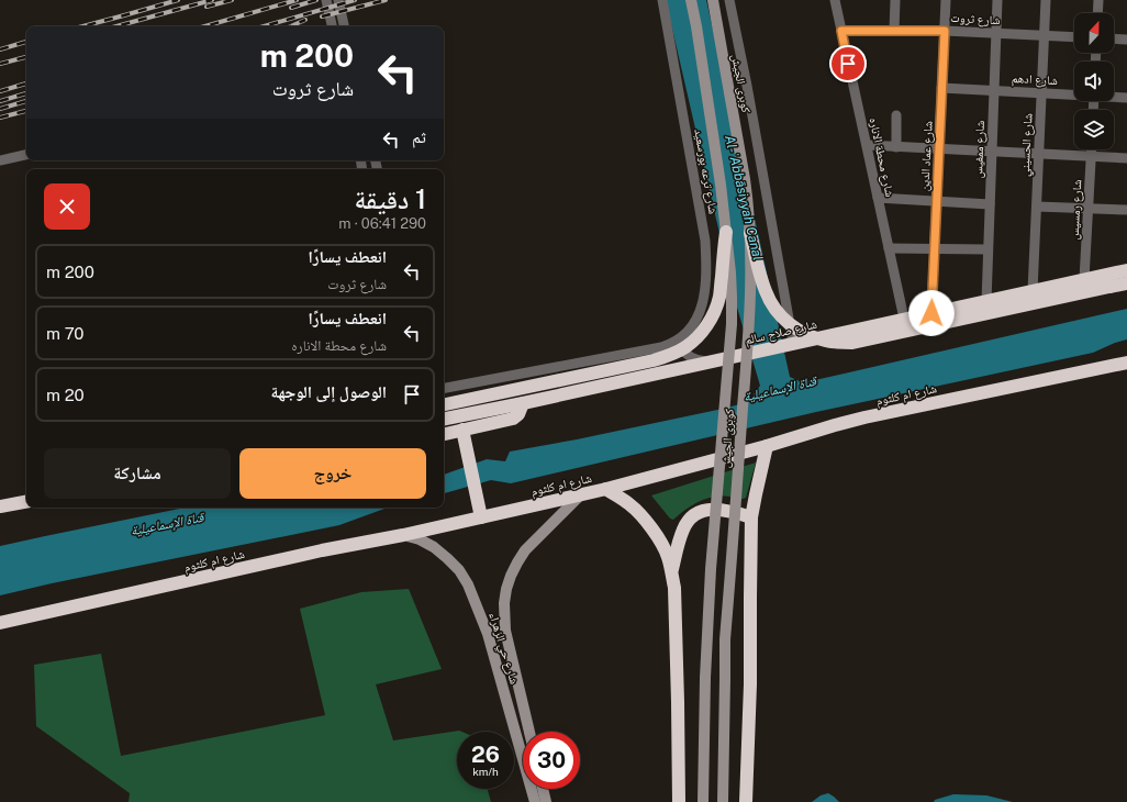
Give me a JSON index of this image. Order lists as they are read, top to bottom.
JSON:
{
  "streets": {
    "highway": ["شارع صلاح سالم", "شارع ام كلثوم"],
    "main road": ["كوبرى الجيش", "شارع حي الزهراء"],
    "street": [
      "شارع ثروت",
      "شارع ادهم",
      "شارع الحسيني",
      "شارع ممفيس",
      "شارع عماد الدين",
      "شارع محطة الاناره",
      "شارع ترعه بورسعيد",
      "شارع رمسيس"
    ]
  },
  "crossings": [
    ["شارع ثروت", "شارع الحسيني"],
    ["شارع ثروت", "شارع ممفيس"],
    ["شارع ثروت", "شارع عماد الدين"],
    ["شارع ثروت", "شارع محطة الاناره"],
    ["شارع ادهم", "شارع الحسيني"],
    ["شارع ادهم", "شارع ممفيس"],
    ["شارع ادهم", "شارع عماد الدين"],
    ["شارع الحسيني", "شارع صلاح سالم"],
    ["شارع ممفيس", "شارع صلاح سالم"],
    ["شارع عماد الدين", "شارع صلاح سالم"],
    ["شارع محطة الاناره", "شارع صلاح سالم"],
    ["شارع رمسيس", "شارع صلاح سالم"],
    ["شارع ام كلثوم", "شارع حي الزهراء"]
  ],
  "water": ["Al-ʿAbbāsiyyah Canal", "قناة الإسماعيلية"],
  "north": "top",
  "page": {
    "turn": ["200 m", "شارع ثروت"],
    "then": "ثم",
    "heading": ["1 دقيقة", "290 m · 06:41"],
    "list": [
      {
        "name": "انعطف يسارًا",
        "note": "شارع ثروت",
        "value": "200 m"
      },
      {
        "name": "انعطف يسارًا",
        "note": "شارع محطة الاناره",
        "value": "70 m"
      },
      {
        "name": "الوصول إلى الوجهة",
        "value": "20 m"
      }
    ],
    "buttons": ["خروج", "مشاركة"],
    "speed": "26 km/h",
    "limit": "30"
  }
}
